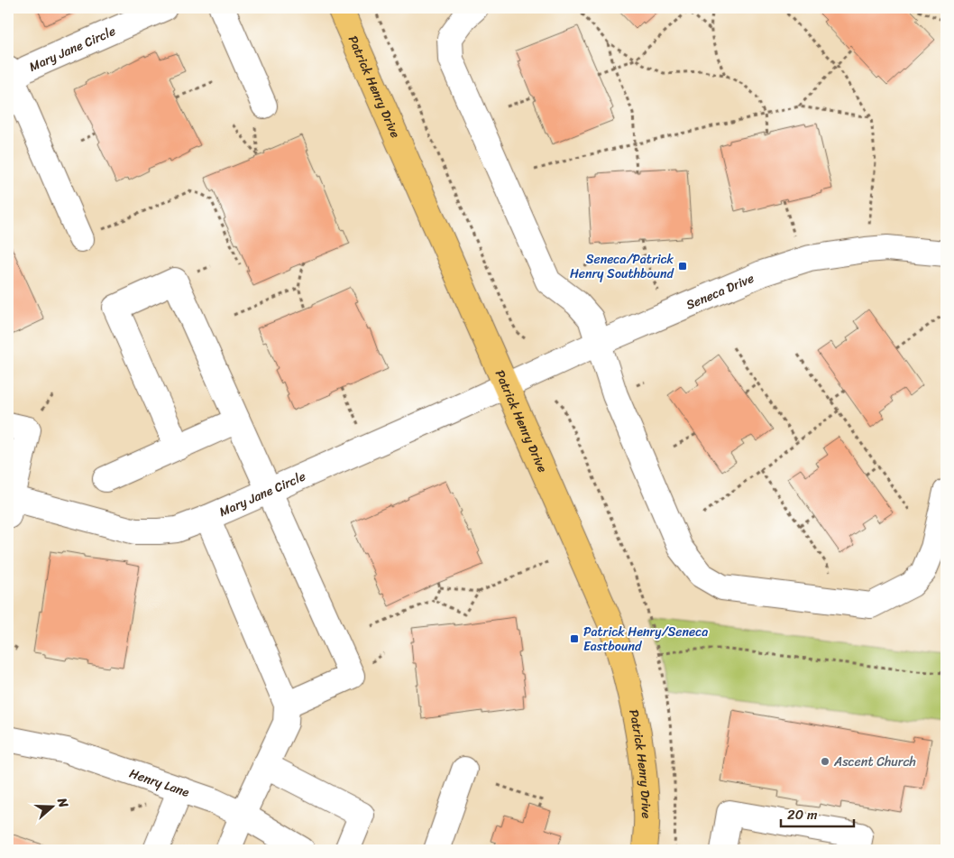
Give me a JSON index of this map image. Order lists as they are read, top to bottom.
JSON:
{
  "streets": {
    "main road": ["Patrick Henry Drive"],
    "street": ["Mary Jane Circle", "Seneca Drive", "Henry Lane"]
  },
  "crossings": [
    ["Mary Jane Circle", "Patrick Henry Drive"],
    ["Mary Jane Circle", "Seneca Drive"],
    ["Patrick Henry Drive", "Seneca Drive"]
  ],
  "places": {
    "transit": ["Seneca/Patrick Henry Southbound", "Patrick Henry/Seneca Eastbound"],
    "other": ["Ascent Church"]
  },
  "scale_bar": "20 m",
  "north": "right"
}
